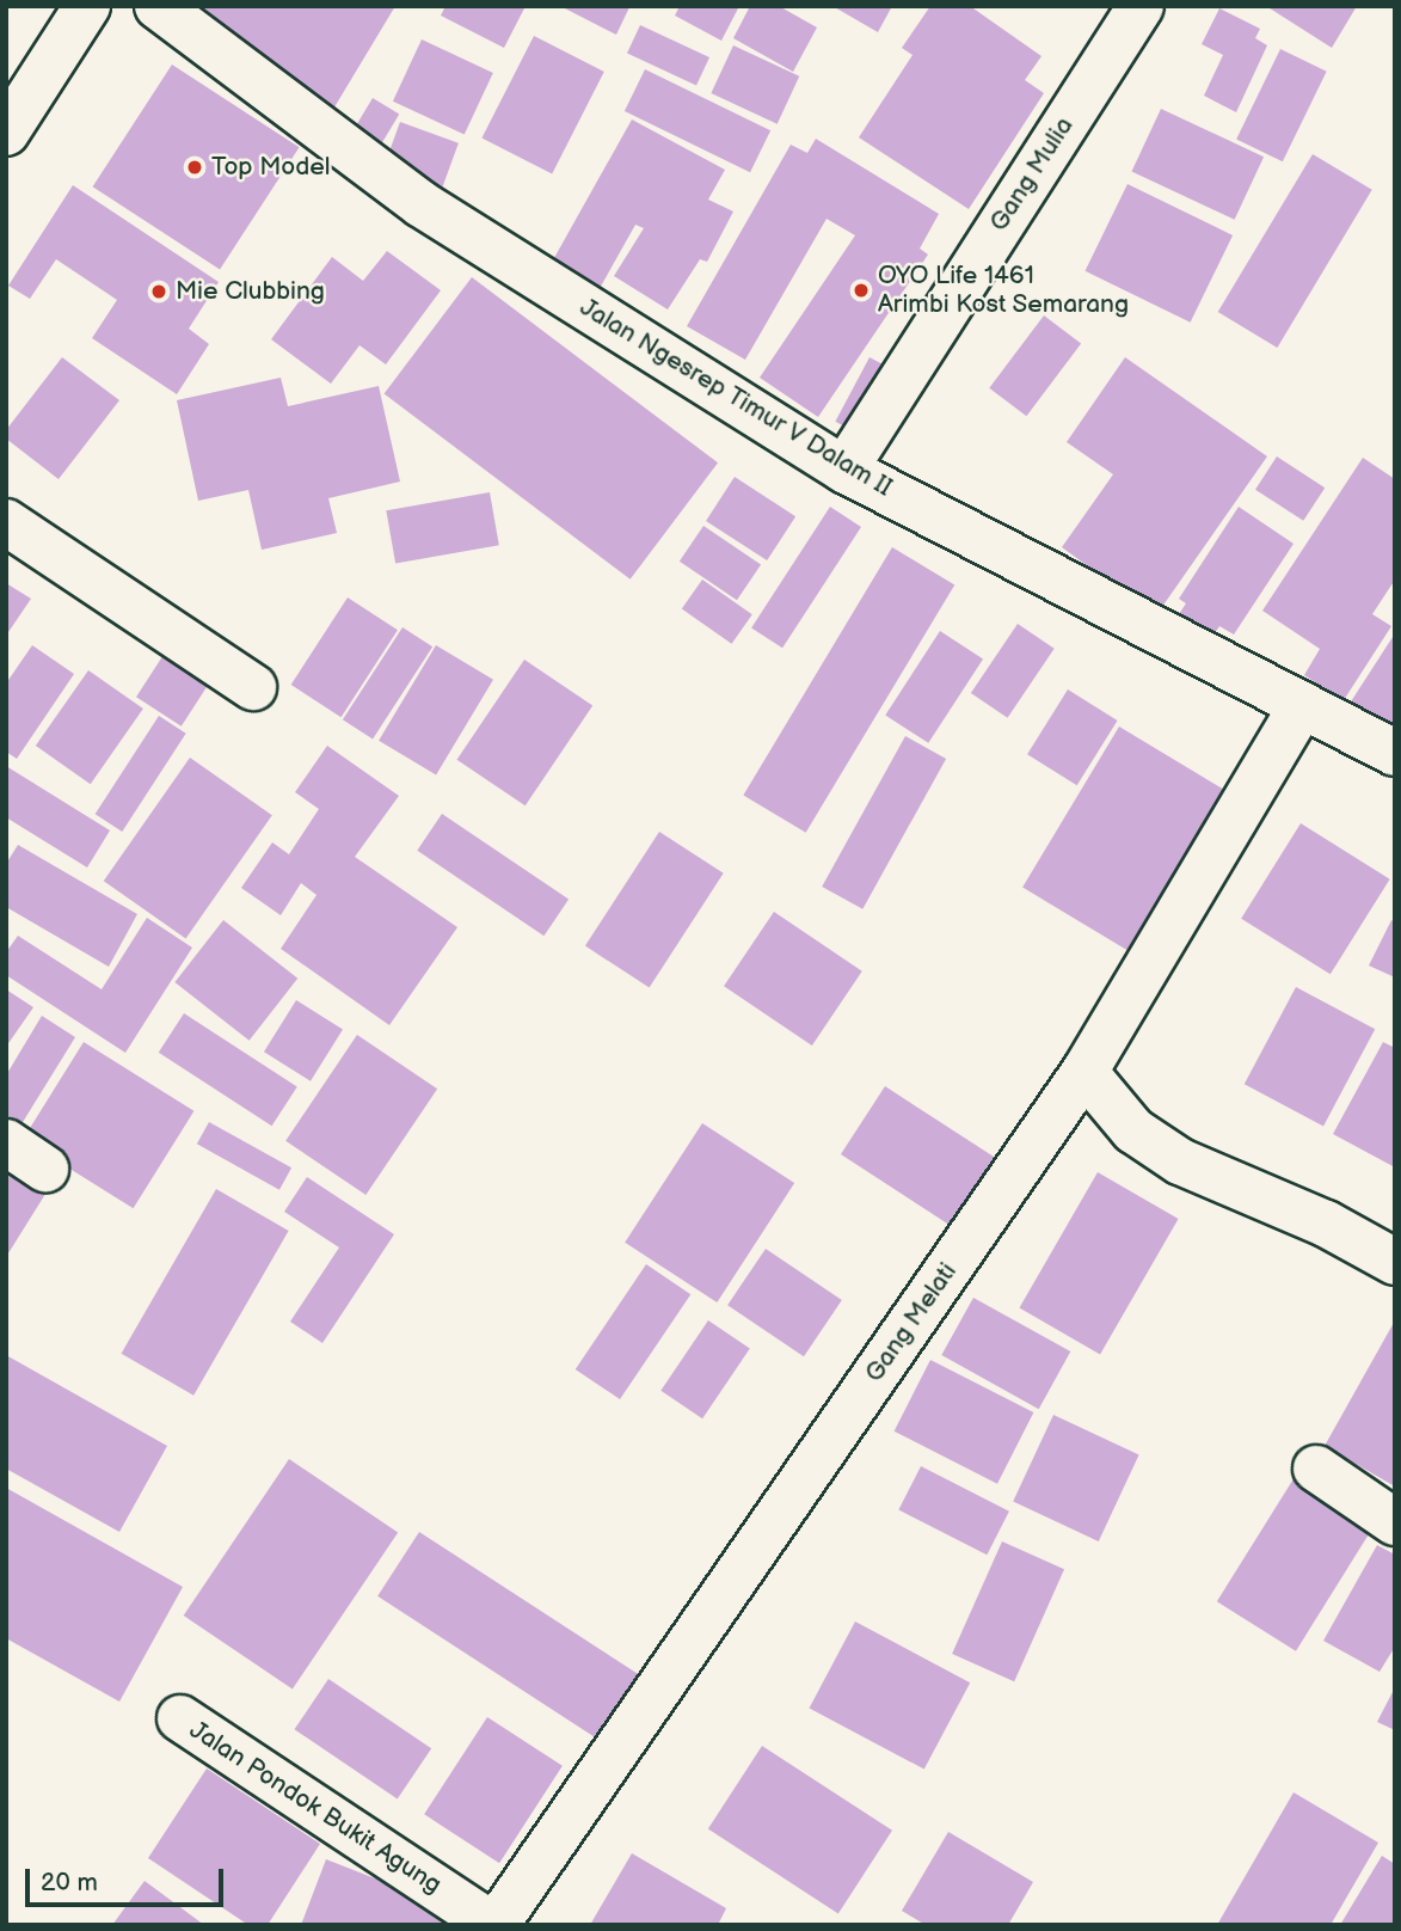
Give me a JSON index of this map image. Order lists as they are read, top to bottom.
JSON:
{
  "streets": {
    "street": [
      "Gang Mulia",
      "Jalan Ngesrep Timur V Dalam II",
      "Gang Melati",
      "Jalan Pondok Bukit Agung"
    ]
  },
  "crossings": [
    ["Gang Mulia", "Jalan Ngesrep Timur V Dalam II"],
    ["Jalan Ngesrep Timur V Dalam II", "Gang Melati"],
    ["Gang Melati", "Jalan Pondok Bukit Agung"]
  ],
  "places": ["Top Model", "OYO Life 1461 Arimbi Kost Semarang", "Mie Clubbing"],
  "scale_bar": "20 m"
}
